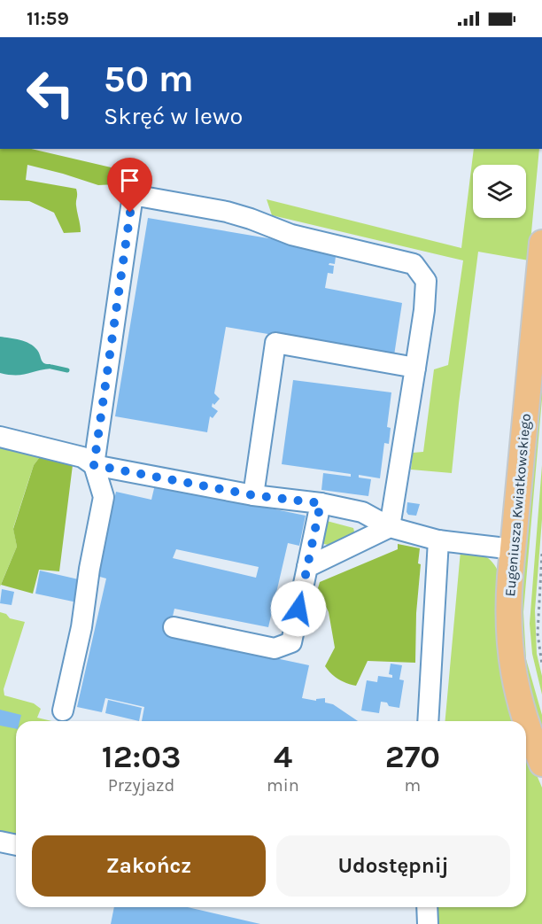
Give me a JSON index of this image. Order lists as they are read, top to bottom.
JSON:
{
  "streets": {
    "main road": ["Eugeniusza Kwiatkowskiego"]
  },
  "page": {
    "status": "11:59",
    "turn": ["50 m", "Skręć w lewo"],
    "eta": [
      "12:03",
      "Przyjazd",
      "4",
      "min",
      "270",
      "m"
    ],
    "buttons": ["Zakończ", "Udostępnij"]
  }
}
